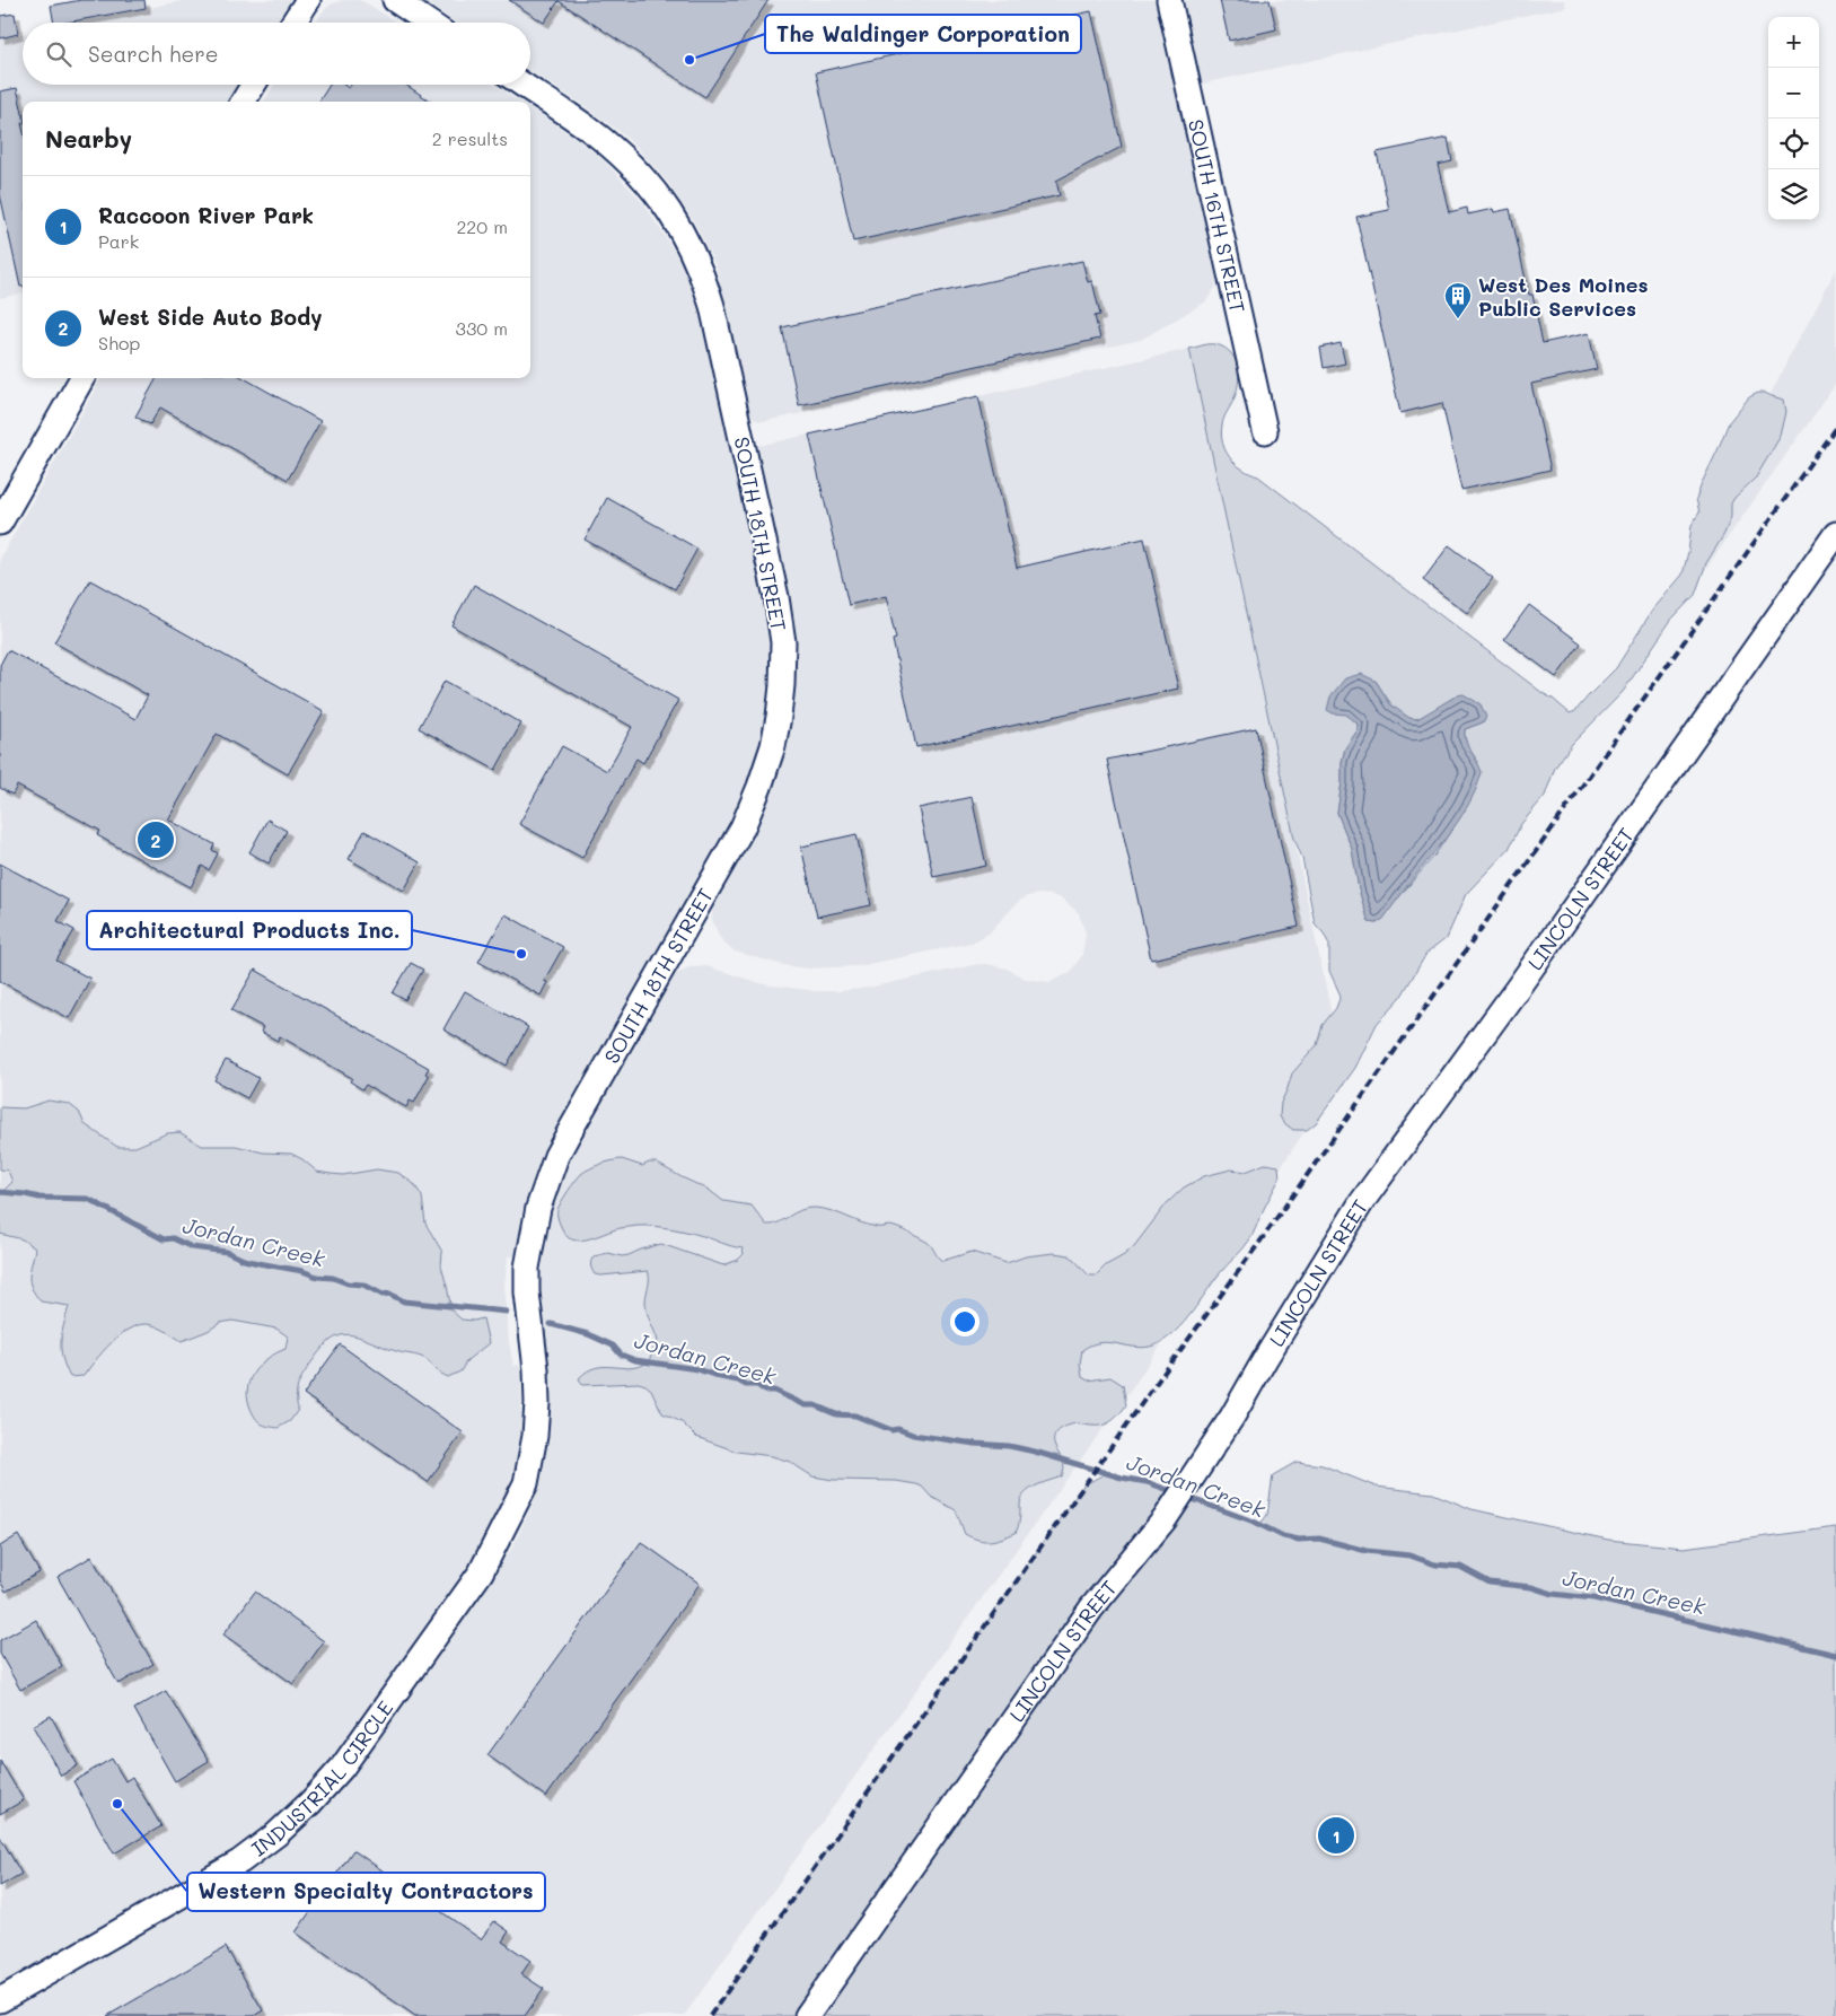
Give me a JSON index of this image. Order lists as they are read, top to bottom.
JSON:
{
  "streets": {
    "street": [
      "SOUTH 16TH STREET",
      "SOUTH 18TH STREET",
      "LINCOLN STREET",
      "INDUSTRIAL CIRCLE"
    ]
  },
  "crossings": [
    ["SOUTH 18TH STREET", "INDUSTRIAL CIRCLE"]
  ],
  "water": ["Jordan Creek"],
  "places": {
    "other": ["The Waldinger Corporation", "Architectural Products Inc.", "Western Specialty Contractors"],
    "building": ["West Des Moines Public Services"]
  },
  "page": {
    "map_buttons": ["+", "−"],
    "search": "Search here",
    "heading": ["Nearby", "2 results"],
    "list": [
      {
        "mark": "1",
        "name": "Raccoon River Park",
        "note": "Park",
        "value": "220 m"
      },
      {
        "mark": "2",
        "name": "West Side Auto Body",
        "note": "Shop",
        "value": "330 m"
      }
    ],
    "pins": ["2", "1"]
  }
}
